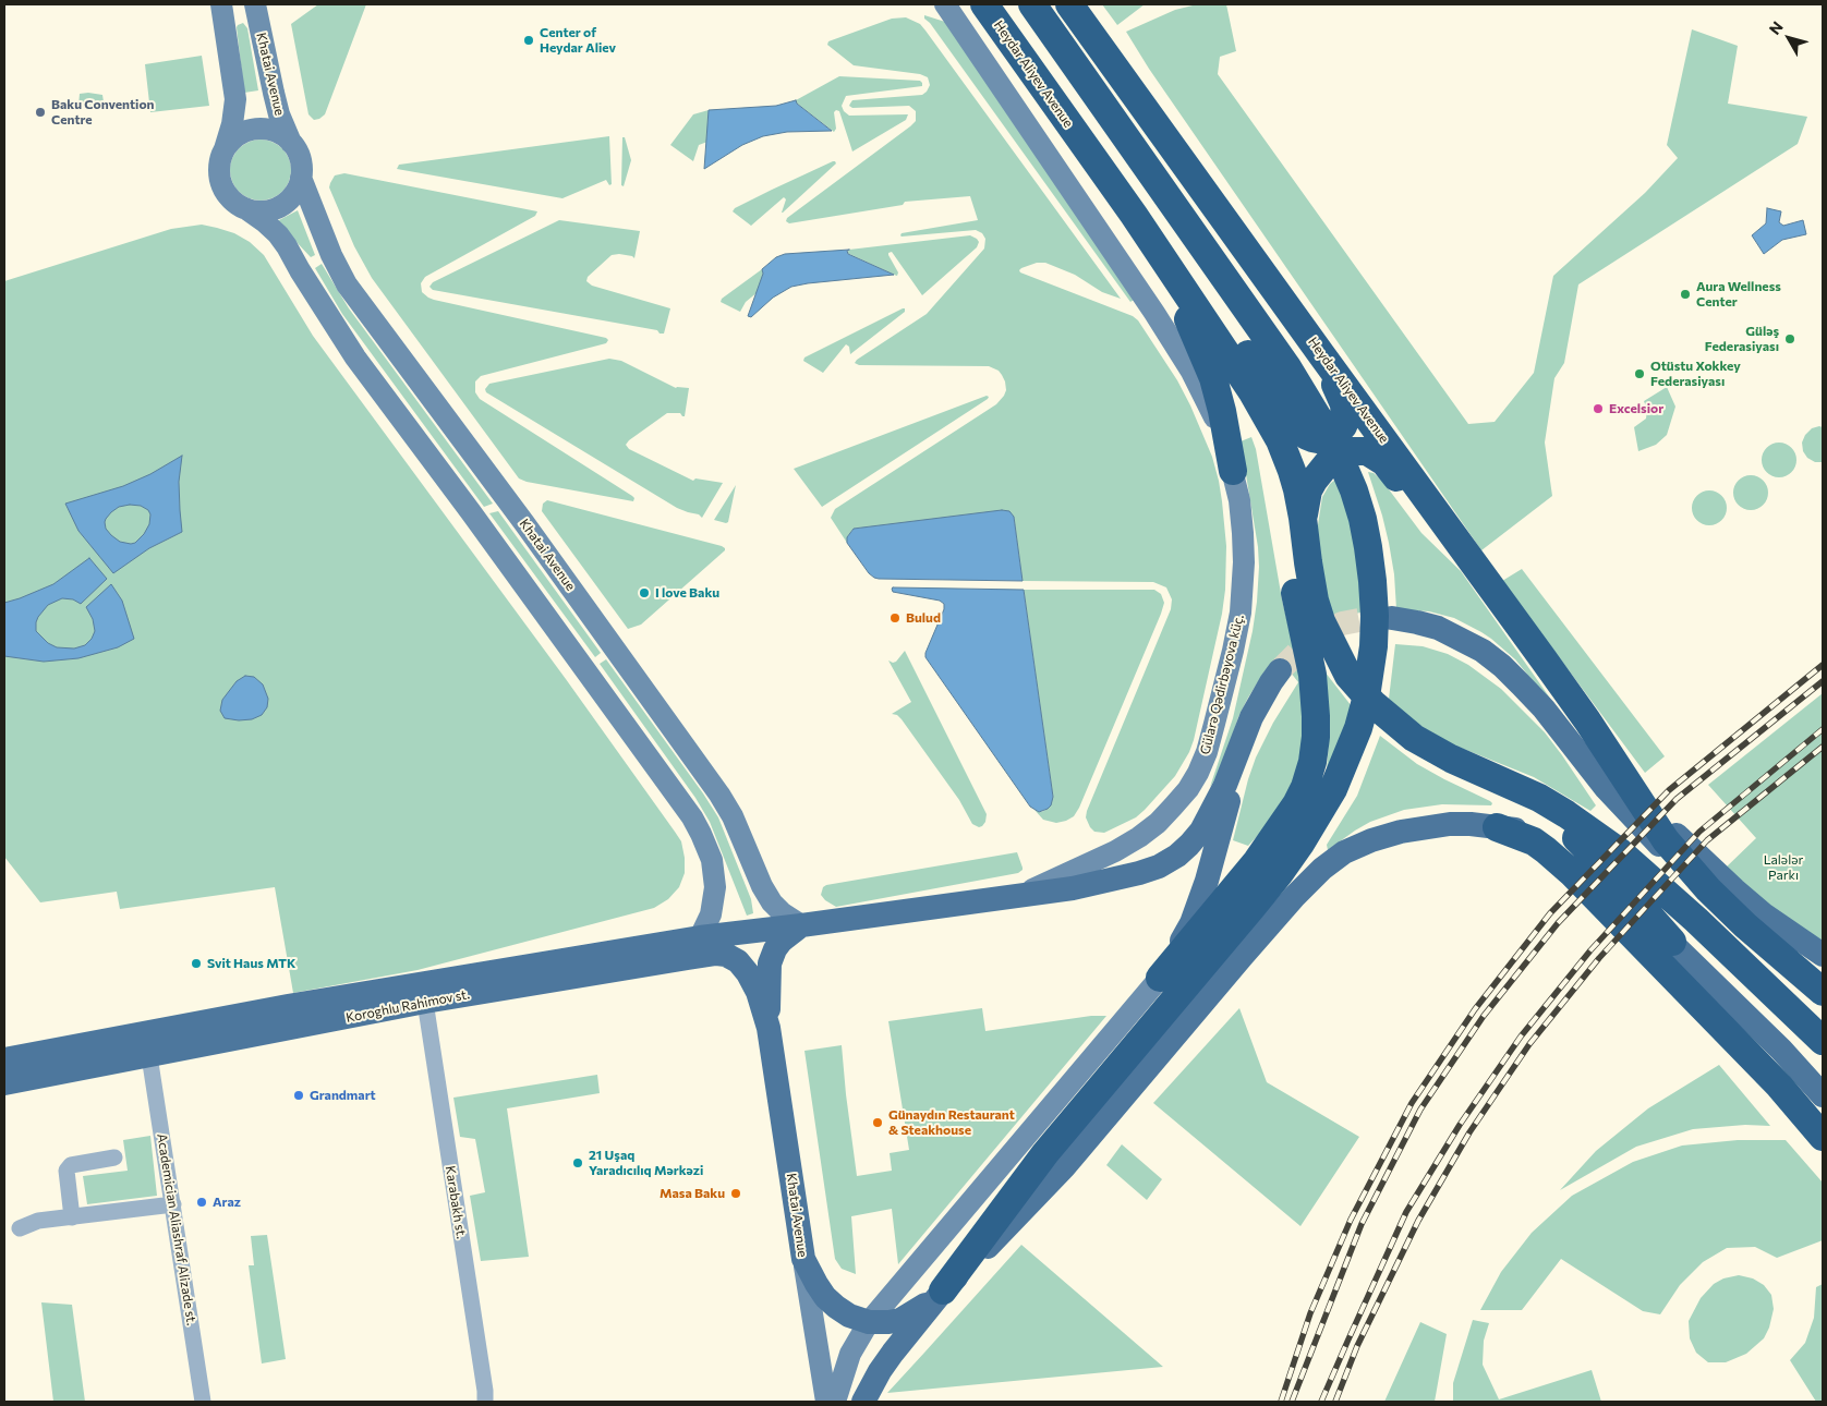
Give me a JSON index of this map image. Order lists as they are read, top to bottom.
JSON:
{
  "streets": {
    "highway": ["Heydar Aliyev Avenue"],
    "main road": ["Khatai Avenue", "Gülarə Qədirbəyova küç.", "Koroghlu Rahimov st."],
    "street": ["Karabakh st.", "Academician Aliashraf Alizade st."]
  },
  "crossings": [
    ["Khatai Avenue", "Gülarə Qədirbəyova küç."],
    ["Khatai Avenue", "Koroghlu Rahimov st."],
    ["Gülarə Qədirbəyova küç.", "Koroghlu Rahimov st."],
    ["Koroghlu Rahimov st.", "Karabakh st."],
    ["Koroghlu Rahimov st.", "Academician Aliashraf Alizade st."]
  ],
  "parks": ["Lalələr Parkı"],
  "places": [
    "Center of Heydar Aliev",
    "Baku Convention Centre",
    "Aura Wellness Center",
    "Güləş Federasiyası",
    "Otüstu Xokkey Federasiyası",
    "Excelsior",
    "I love Baku",
    "Bulud",
    "Svit Haus MTK",
    "Grandmart",
    "Günaydın Restaurant & Steakhouse",
    "21 Uşaq Yaradıcılıq Mərkəzi",
    "Masa Baku",
    "Araz"
  ],
  "north": "top left"
}
